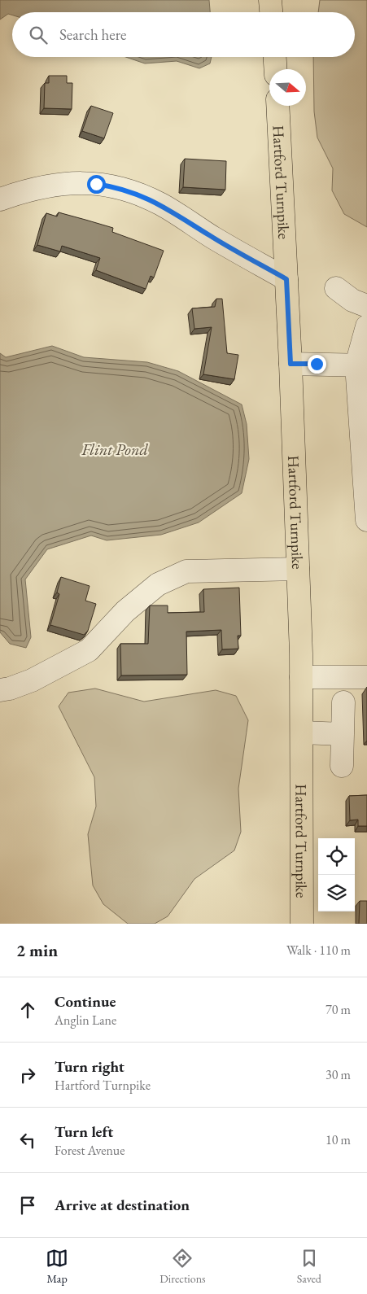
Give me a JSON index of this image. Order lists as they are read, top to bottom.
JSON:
{
  "streets": {
    "main road": ["Hartford Turnpike"]
  },
  "water": ["Flint Pond"],
  "north": "right",
  "page": {
    "search": "Search here",
    "heading": ["2 min", "Walk · 110 m"],
    "list": [
      ["Continue", "Anglin Lane", "70 m"],
      ["Turn right", "Hartford Turnpike", "30 m"],
      ["Turn left", "Forest Avenue", "10 m"],
      "Arrive at destination"
    ],
    "nav": ["Map", "Directions", "Saved"]
  }
}
